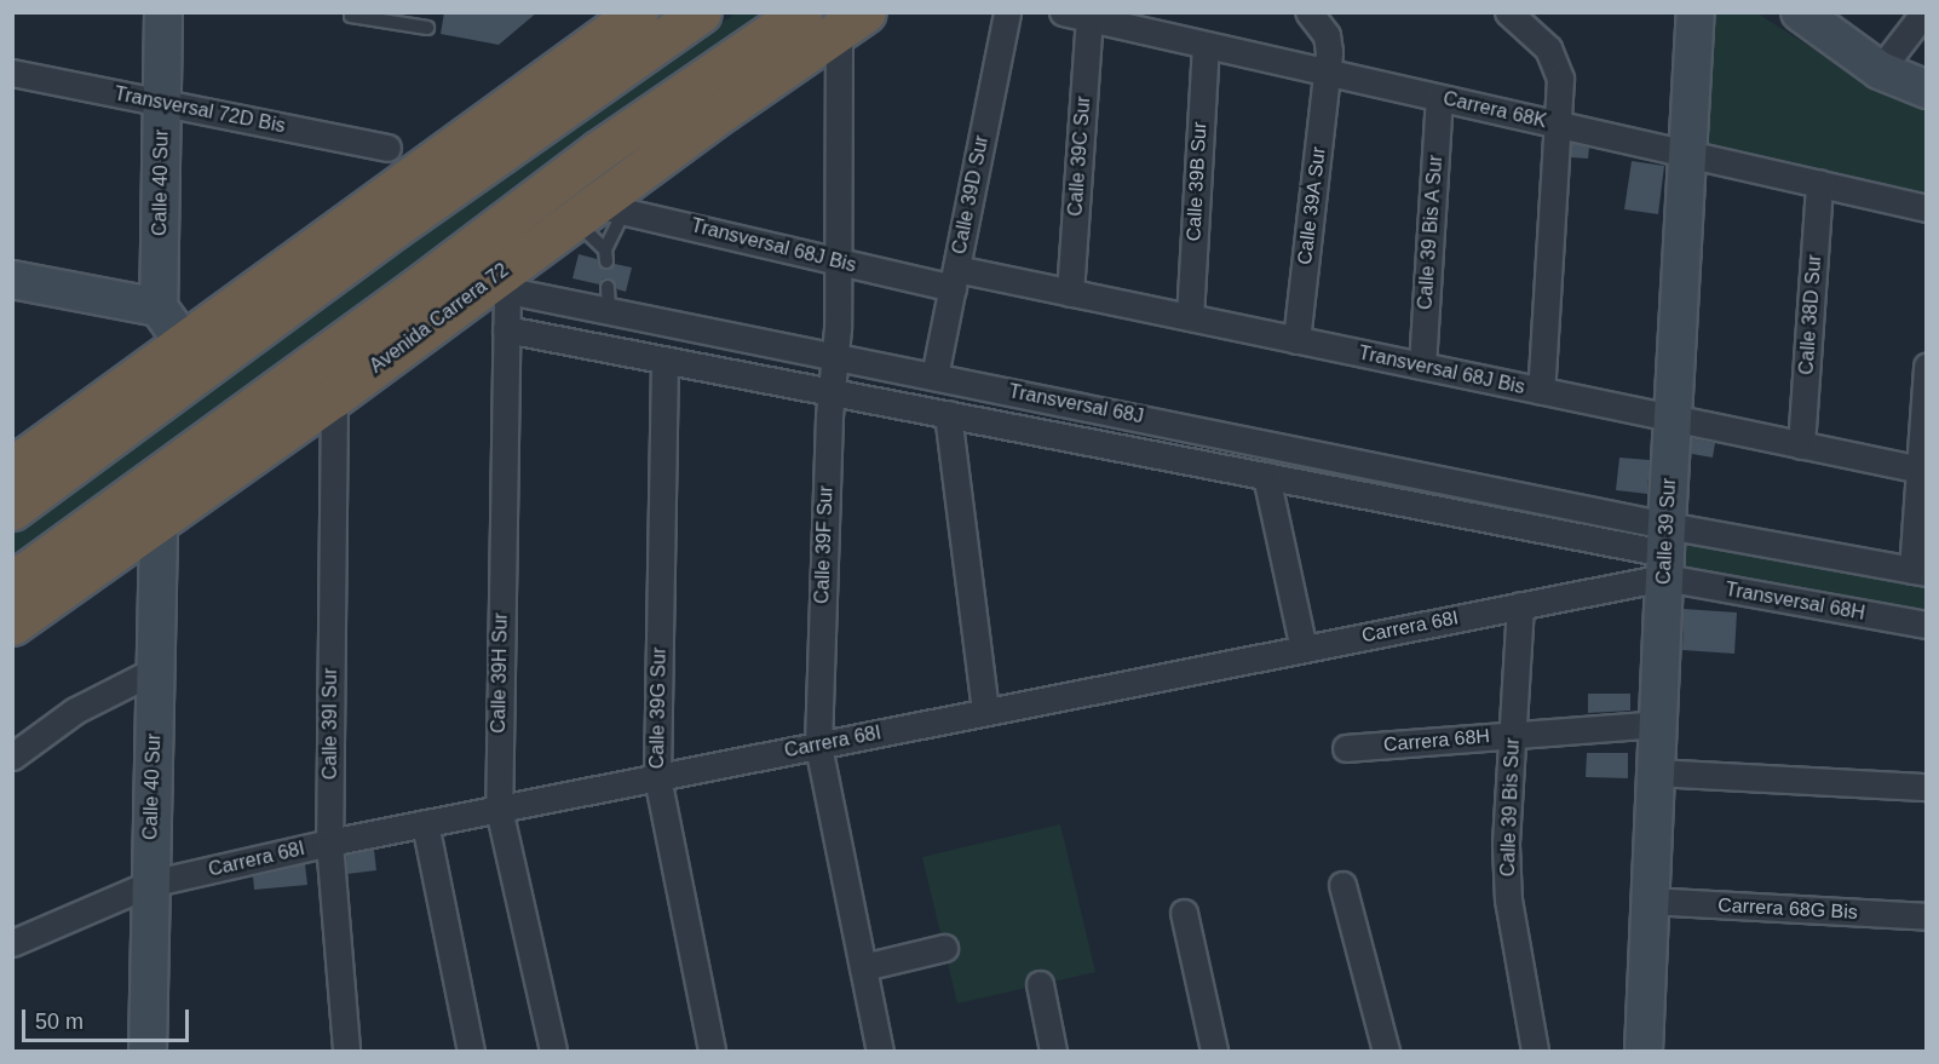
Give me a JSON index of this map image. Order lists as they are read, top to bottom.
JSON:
{
  "streets": {
    "highway": ["Avenida Carrera 72"],
    "street": [
      "Transversal 72D Bis",
      "Carrera 68K",
      "Calle 39C Sur",
      "Calle 39B Sur",
      "Calle 40 Sur",
      "Calle 39D Sur",
      "Calle 39A Sur",
      "Calle 39 Bis A Sur",
      "Transversal 68J Bis",
      "Calle 38D Sur",
      "Transversal 68J",
      "Calle 39 Sur",
      "Calle 39F Sur",
      "Transversal 68H",
      "Carrera 68I",
      "Calle 39H Sur",
      "Calle 39G Sur",
      "Calle 39I Sur",
      "Carrera 68H",
      "Calle 39 Bis Sur",
      "Carrera 68G Bis"
    ]
  },
  "crossings": [
    ["Transversal 72D Bis", "Calle 40 Sur"],
    ["Carrera 68K", "Calle 39C Sur"],
    ["Carrera 68K", "Calle 39B Sur"],
    ["Carrera 68K", "Calle 39A Sur"],
    ["Carrera 68K", "Calle 39 Bis A Sur"],
    ["Carrera 68K", "Calle 38D Sur"],
    ["Carrera 68K", "Calle 39 Sur"],
    ["Calle 39C Sur", "Transversal 68J Bis"],
    ["Calle 39B Sur", "Transversal 68J Bis"],
    ["Calle 40 Sur", "Avenida Carrera 72"],
    ["Calle 40 Sur", "Carrera 68I"],
    ["Calle 39D Sur", "Transversal 68J Bis"],
    ["Calle 39D Sur", "Transversal 68J"],
    ["Calle 39A Sur", "Transversal 68J Bis"],
    ["Calle 39 Bis A Sur", "Transversal 68J Bis"],
    ["Transversal 68J Bis", "Calle 38D Sur"],
    ["Transversal 68J Bis", "Avenida Carrera 72"],
    ["Transversal 68J Bis", "Calle 39 Sur"],
    ["Transversal 68J Bis", "Calle 39F Sur"],
    ["Avenida Carrera 72", "Transversal 68J"],
    ["Avenida Carrera 72", "Calle 39F Sur"],
    ["Avenida Carrera 72", "Calle 39H Sur"],
    ["Avenida Carrera 72", "Calle 39I Sur"],
    ["Transversal 68J", "Calle 39 Sur"],
    ["Transversal 68J", "Calle 39F Sur"],
    ["Transversal 68J", "Transversal 68H"],
    ["Transversal 68J", "Carrera 68I"],
    ["Transversal 68J", "Calle 39H Sur"],
    ["Transversal 68J", "Calle 39G Sur"],
    ["Calle 39 Sur", "Transversal 68H"],
    ["Calle 39 Sur", "Carrera 68I"],
    ["Calle 39 Sur", "Carrera 68H"],
    ["Calle 39 Sur", "Carrera 68G Bis"],
    ["Calle 39F Sur", "Carrera 68I"],
    ["Transversal 68H", "Carrera 68I"],
    ["Carrera 68I", "Calle 39H Sur"],
    ["Carrera 68I", "Calle 39G Sur"],
    ["Carrera 68I", "Calle 39I Sur"],
    ["Carrera 68I", "Calle 39 Bis Sur"],
    ["Carrera 68H", "Calle 39 Bis Sur"]
  ],
  "scale_bar": "50 m"
}
